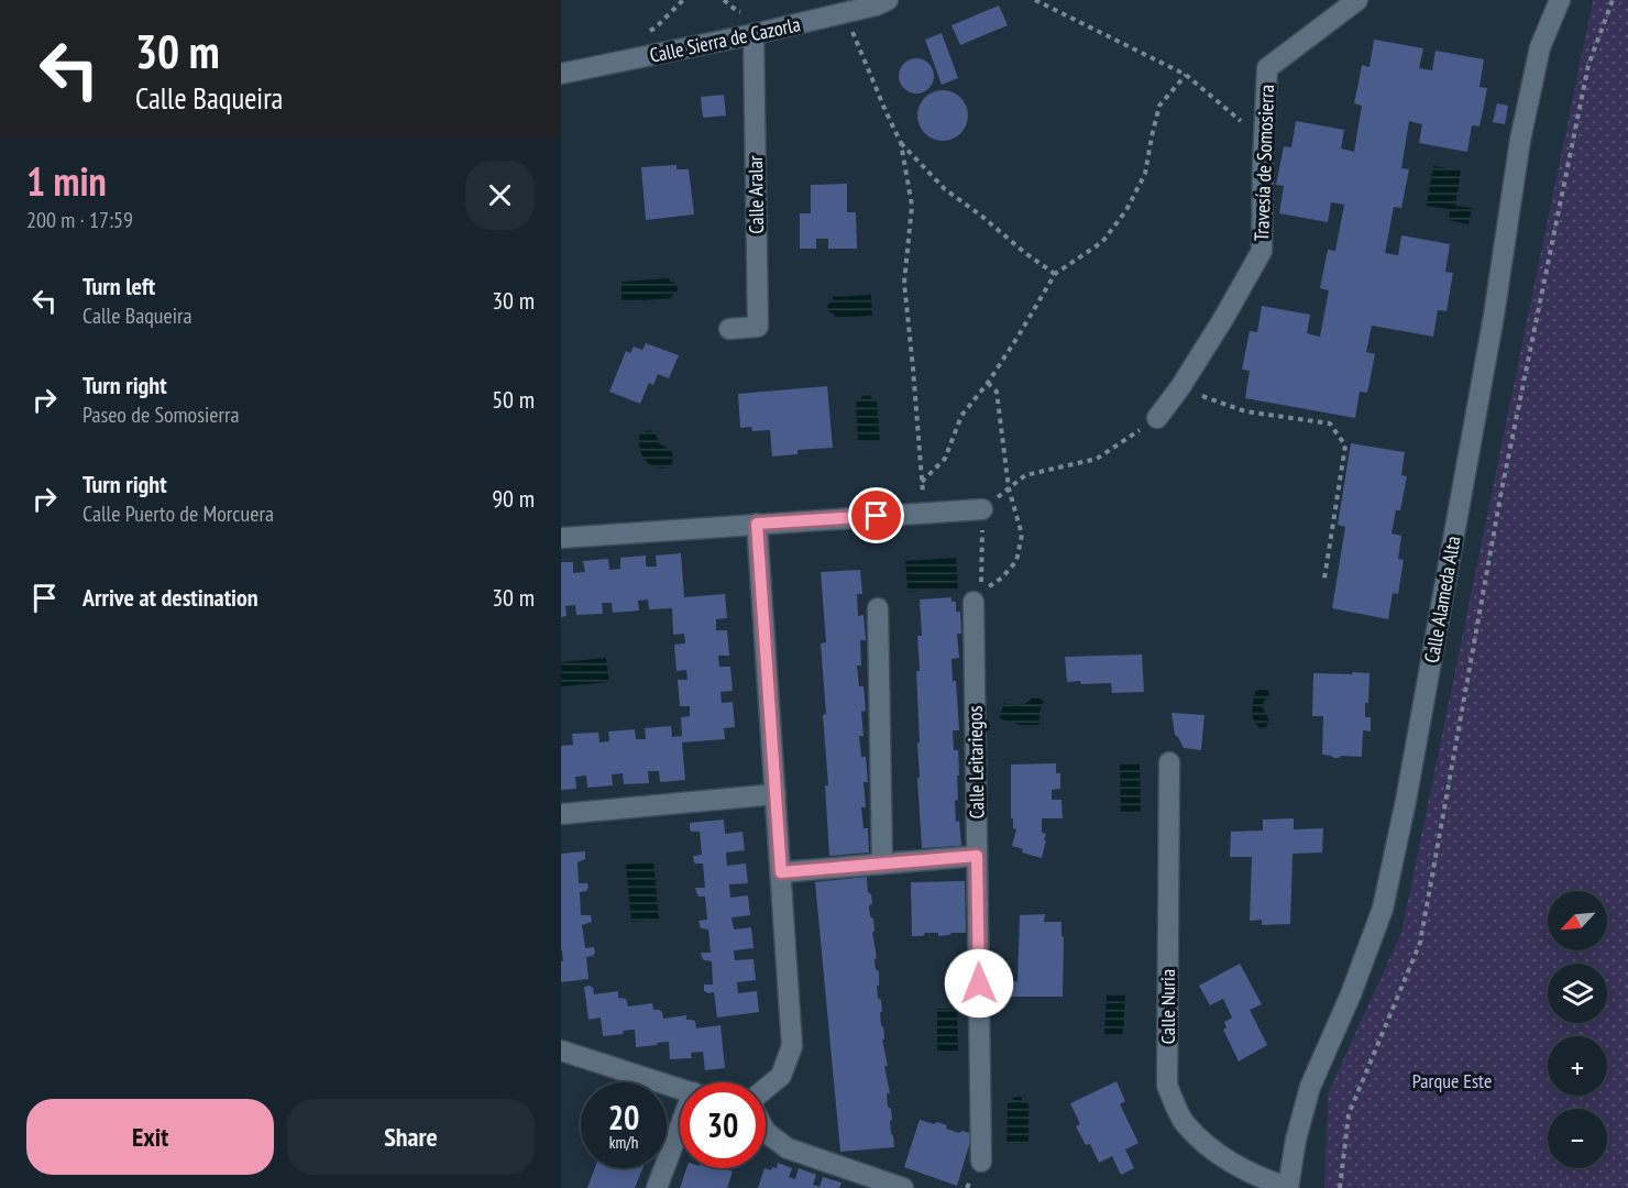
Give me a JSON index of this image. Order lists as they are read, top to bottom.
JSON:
{
  "streets": {
    "street": [
      "Calle Sierra de Cazorla",
      "Travesía de Somosierra",
      "Calle Aralar",
      "Calle Alameda Alta",
      "Calle Leitariegos",
      "Calle Nuria"
    ]
  },
  "crossings": [
    ["Calle Sierra de Cazorla", "Calle Aralar"],
    ["Calle Alameda Alta", "Calle Nuria"]
  ],
  "parks": ["Parque Este"],
  "north": "bottom left",
  "page": {
    "turn": ["30 m", "Calle Baqueira"],
    "heading": ["1 min", "200 m · 17:59"],
    "list": [
      {
        "name": "Turn left",
        "note": "Calle Baqueira",
        "value": "30 m"
      },
      {
        "name": "Turn right",
        "note": "Paseo de Somosierra",
        "value": "50 m"
      },
      {
        "name": "Turn right",
        "note": "Calle Puerto de Morcuera",
        "value": "90 m"
      },
      {
        "name": "Arrive at destination",
        "value": "30 m"
      }
    ],
    "map_buttons": ["+", "−"],
    "speed": "20 km/h",
    "limit": "30",
    "buttons": ["Exit", "Share"]
  }
}
